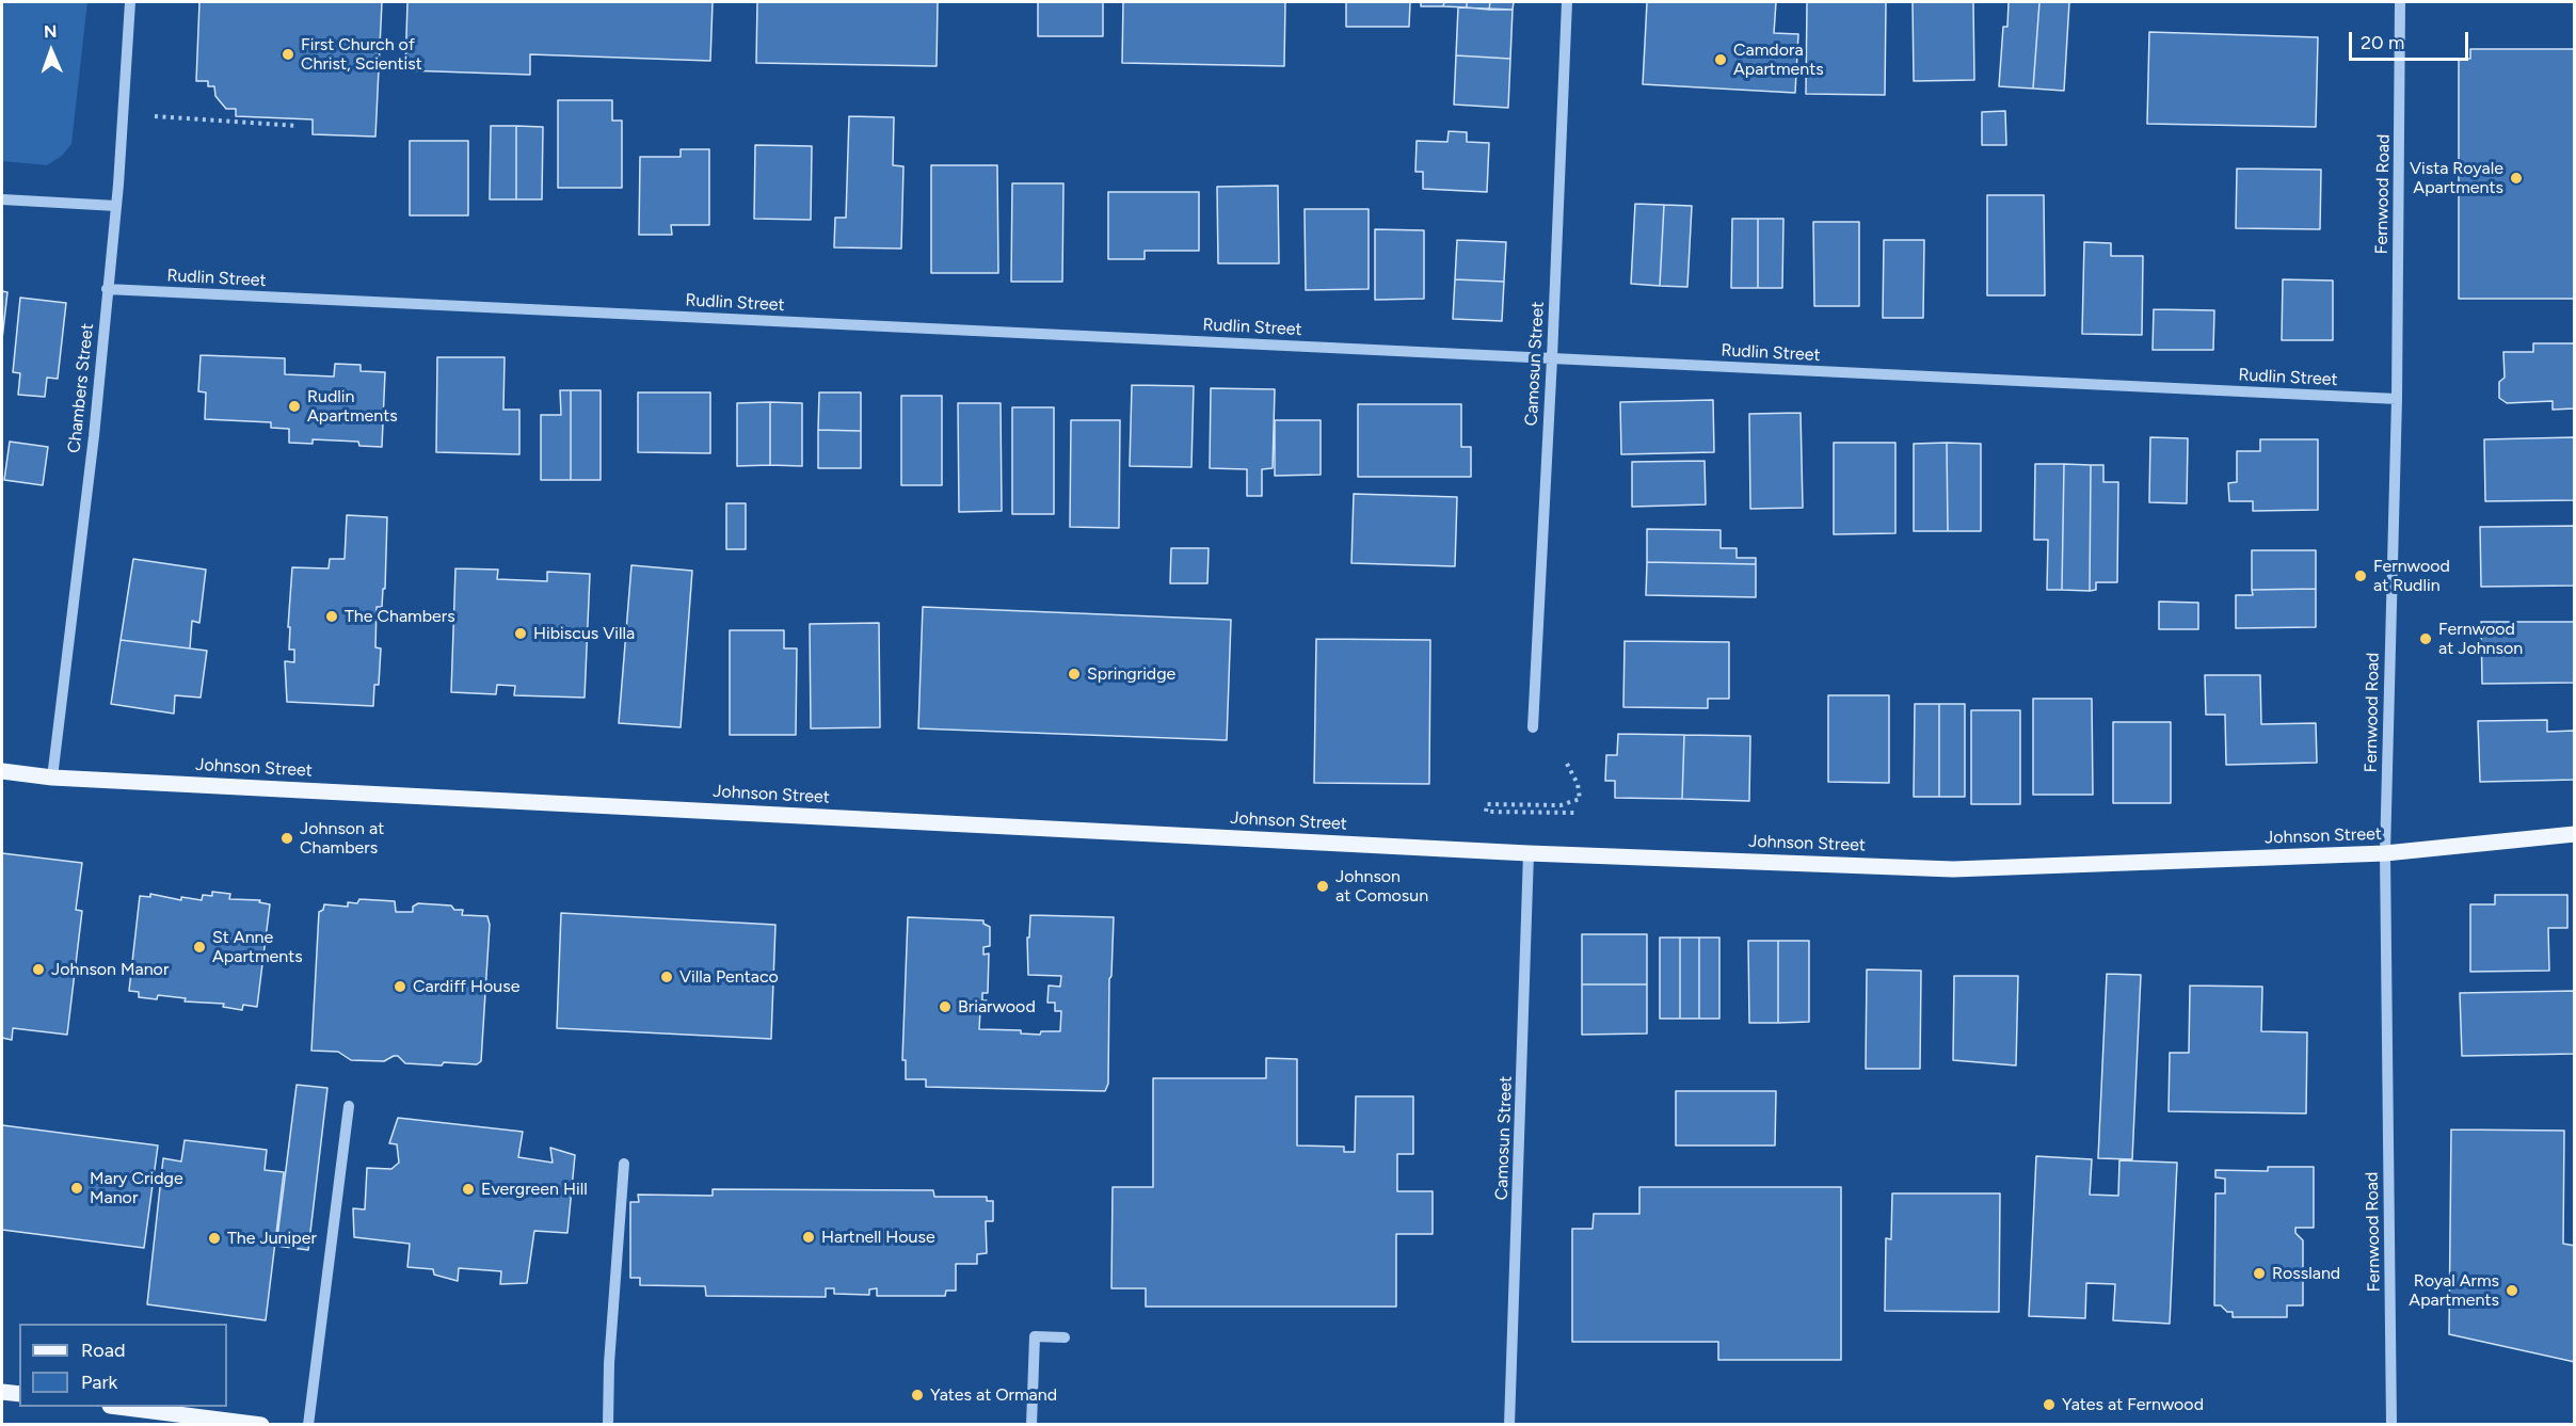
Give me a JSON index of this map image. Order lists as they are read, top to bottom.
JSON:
{
  "streets": {
    "main road": ["Johnson Street"],
    "street": [
      "Fernwood Road",
      "Rudlin Street",
      "Camosun Street",
      "Chambers Street"
    ]
  },
  "crossings": [
    ["Fernwood Road", "Rudlin Street"],
    ["Fernwood Road", "Johnson Street"],
    ["Rudlin Street", "Camosun Street"],
    ["Rudlin Street", "Chambers Street"],
    ["Camosun Street", "Johnson Street"],
    ["Chambers Street", "Johnson Street"]
  ],
  "places": [
    "First Church of Christ, Scientist",
    "Camdora Apartments",
    "Vista Royale Apartments",
    "Rudlin Apartments",
    "Fernwood at Rudlin",
    "The Chambers",
    "Hibiscus Villa",
    "Fernwood at Johnson",
    "Springridge",
    "Johnson at Chambers",
    "Johnson at Comosun",
    "St Anne Apartments",
    "Johnson Manor",
    "Villa Pentaco",
    "Cardiff House",
    "Briarwood",
    "Mary Cridge Manor",
    "Evergreen Hill",
    "Hartnell House",
    "The Juniper",
    "Rossland",
    "Royal Arms Apartments",
    "Yates at Ormand",
    "Yates at Fernwood"
  ],
  "legend": ["Road", "Park"],
  "scale_bar": "20 m",
  "north": "top"
}
